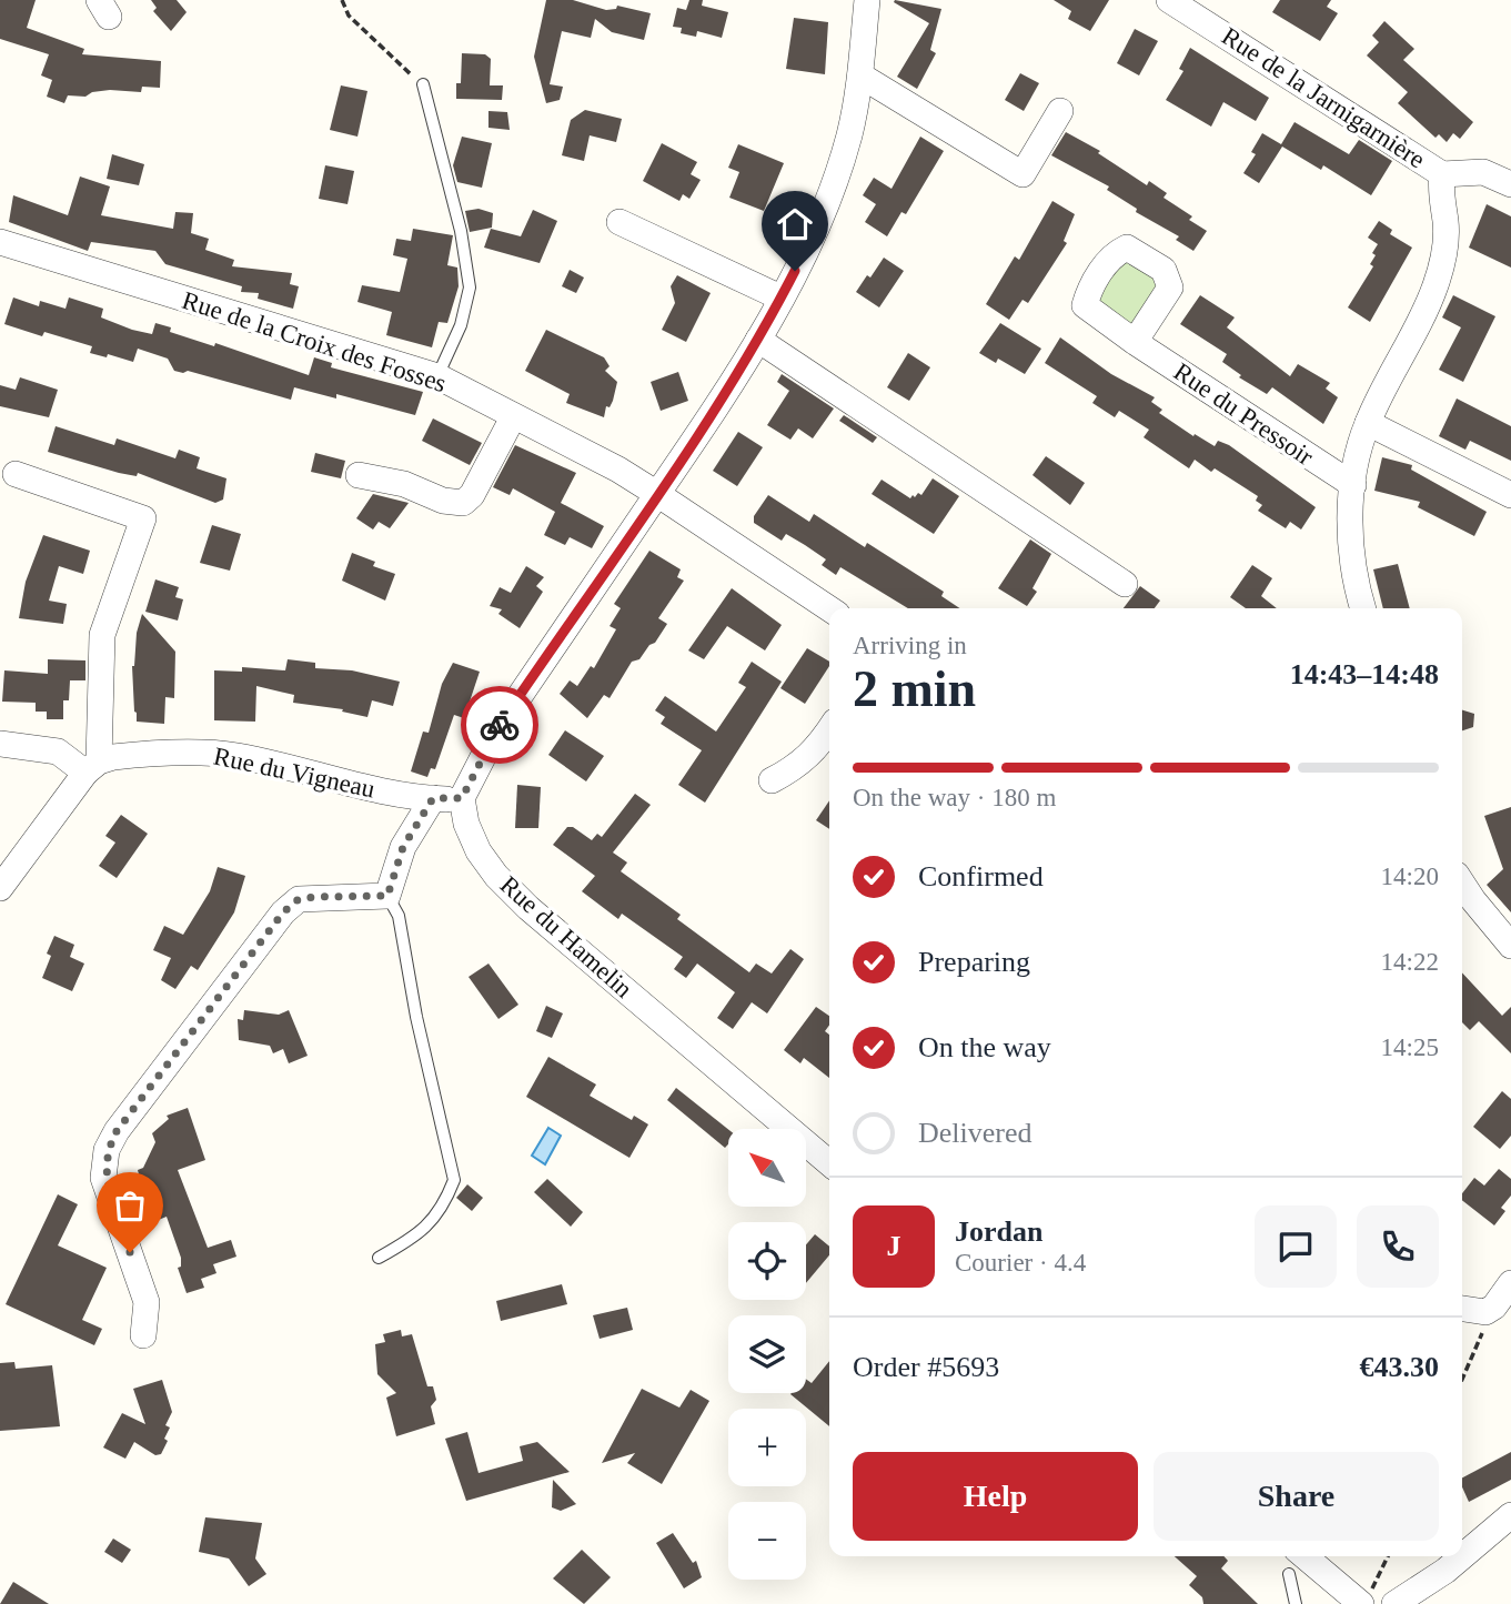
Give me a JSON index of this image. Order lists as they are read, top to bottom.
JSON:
{
  "streets": {
    "street": [
      "Rue de la Jarnigarnière",
      "Rue de la Croix des Fosses",
      "Rue du Pressoir",
      "Rue du Vigneau",
      "Rue du Hamelin"
    ]
  },
  "crossings": [
    ["Rue de la Jarnigarnière", "Rue du Pressoir"],
    ["Rue du Vigneau", "Rue du Hamelin"]
  ],
  "north": "top left",
  "page": {
    "heading": ["2 min", "Arriving in", "14:43–14:48"],
    "panel": [
      "Jordan",
      "Courier · 4.4",
      "Order #5693",
      "€43.30"
    ],
    "bar": "On the way · 180 m",
    "list": [
      ["Confirmed", "14:20"],
      ["Preparing", "14:22"],
      ["On the way", "14:25"],
      "Delivered"
    ],
    "map_buttons": ["+", "−"],
    "round": "J",
    "buttons": ["Help", "Share"]
  }
}
